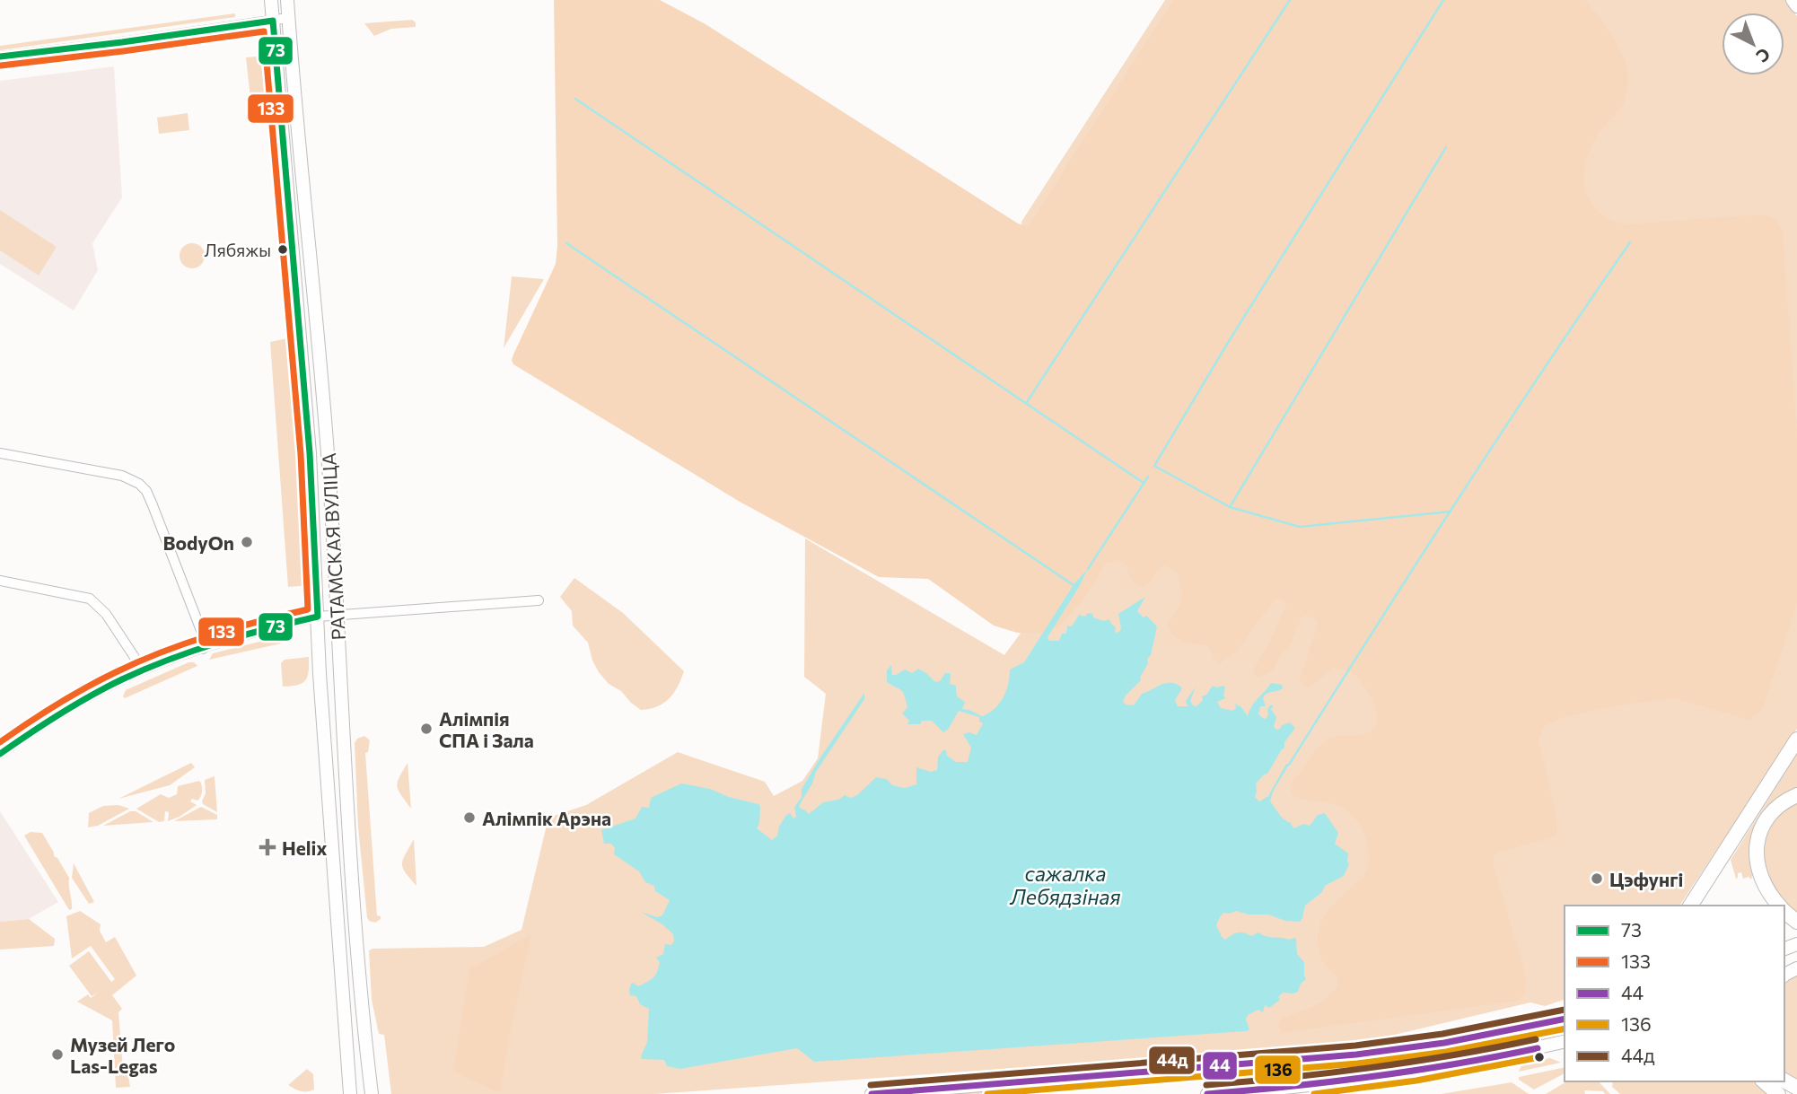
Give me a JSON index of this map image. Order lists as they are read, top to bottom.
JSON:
{
  "streets": {
    "main road": ["РАТАМСКАЯ ВУЛІЦА"]
  },
  "water": ["сажалка Лебядзіная"],
  "places": {
    "other": [
      "Лябяжы",
      "BodyOn",
      "Алімпія СПА і Зала",
      "Алімпік Арэна",
      "Цэфунгі",
      "Музей Лего Las-Legas"
    ],
    "health": ["Helix"]
  },
  "lines": [
    "transit line 73",
    "transit line 133",
    "transit line 44д",
    "transit line 44",
    "transit line 136"
  ],
  "legend": [
    "73",
    "133",
    "44",
    "136",
    "44д"
  ],
  "north": "bottom right"
}
